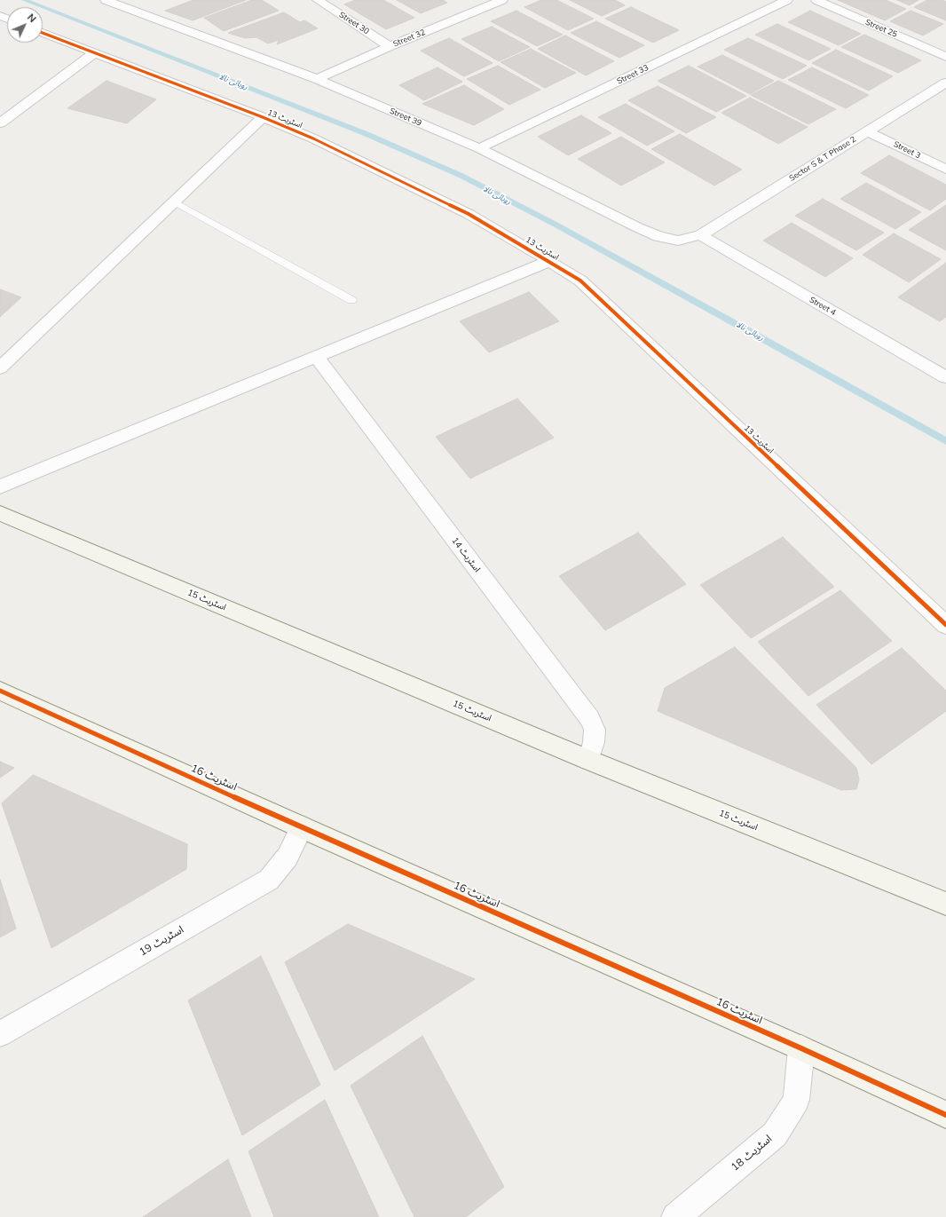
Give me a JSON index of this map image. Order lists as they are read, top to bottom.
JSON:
{
  "streets": {
    "street": [
      "Street 30",
      "Street 25",
      "Street 32",
      "Street 33",
      "Street 39",
      "اسٹریٹ 13",
      "Street 3",
      "Sector S & T Phase 2",
      "Street 4",
      "اسٹریٹ 14",
      "اسٹریٹ 15",
      "اسٹریٹ 16",
      "اسٹریٹ 19",
      "اسٹریٹ 18"
    ]
  },
  "crossings": [
    ["Street 30", "Street 32"],
    ["Street 32", "Street 39"],
    ["Street 33", "Street 39"],
    ["Street 39", "Sector S & T Phase 2"],
    ["Street 39", "Street 4"],
    ["Street 3", "Sector S & T Phase 2"],
    ["Sector S & T Phase 2", "Street 4"],
    ["اسٹریٹ 14", "اسٹریٹ 15"],
    ["اسٹریٹ 16", "اسٹریٹ 19"],
    ["اسٹریٹ 16", "اسٹریٹ 18"]
  ],
  "water": ["روہائی نالا"],
  "north": "top right"
}
